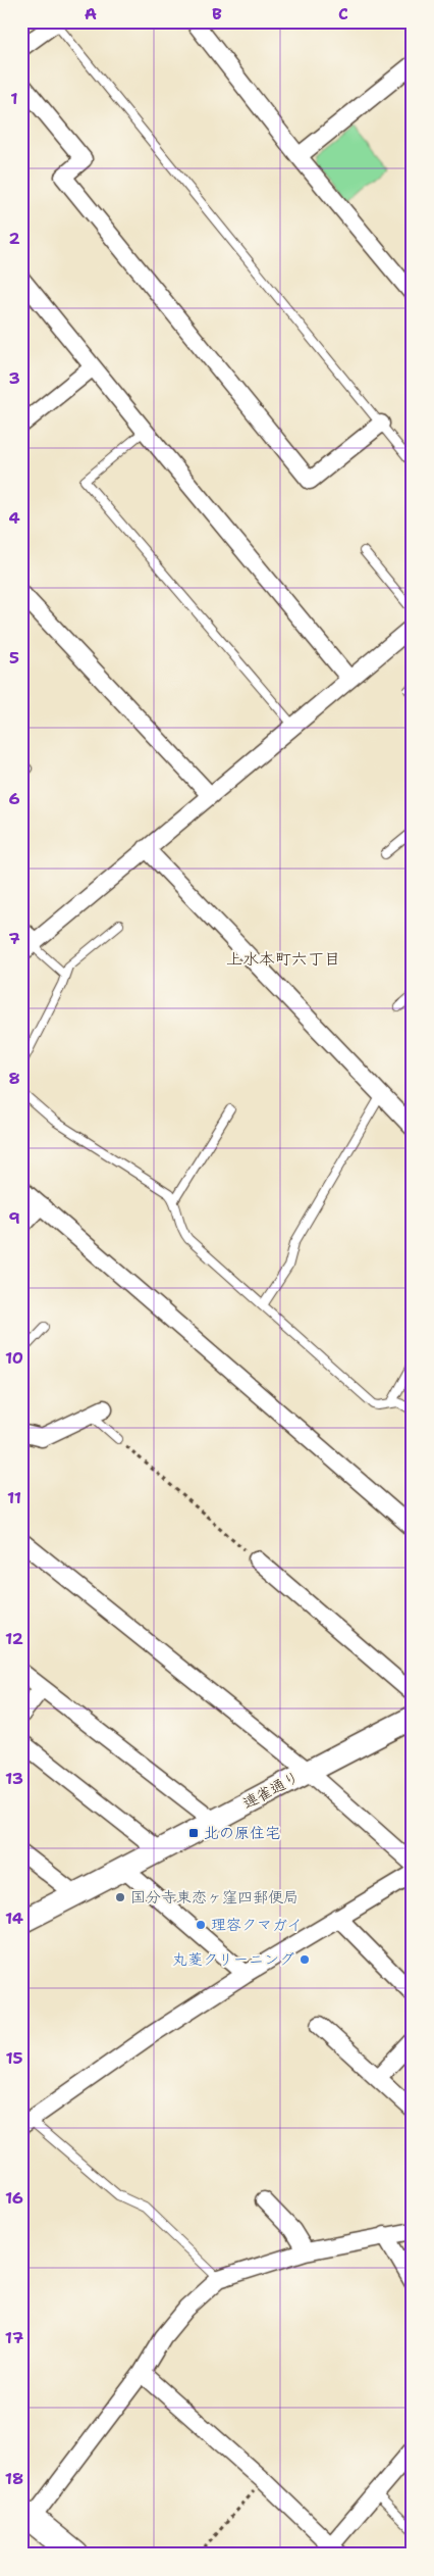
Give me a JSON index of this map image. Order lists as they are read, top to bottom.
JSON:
{
  "streets": {
    "main road": ["連雀通り"]
  },
  "districts": ["上水本町六丁目"],
  "places": {
    "transit": ["北の原住宅"],
    "other": ["国分寺東恋ヶ窪四郵便局", "理容クマガイ", "丸菱クリーニング"]
  },
  "grid": {
    "columns": ["A", "B", "C"],
    "rows": [
      "1",
      "2",
      "3",
      "4",
      "5",
      "6",
      "7",
      "8",
      "9",
      "10",
      "11",
      "12",
      "13",
      "14",
      "15",
      "16",
      "17",
      "18"
    ]
  }
}
